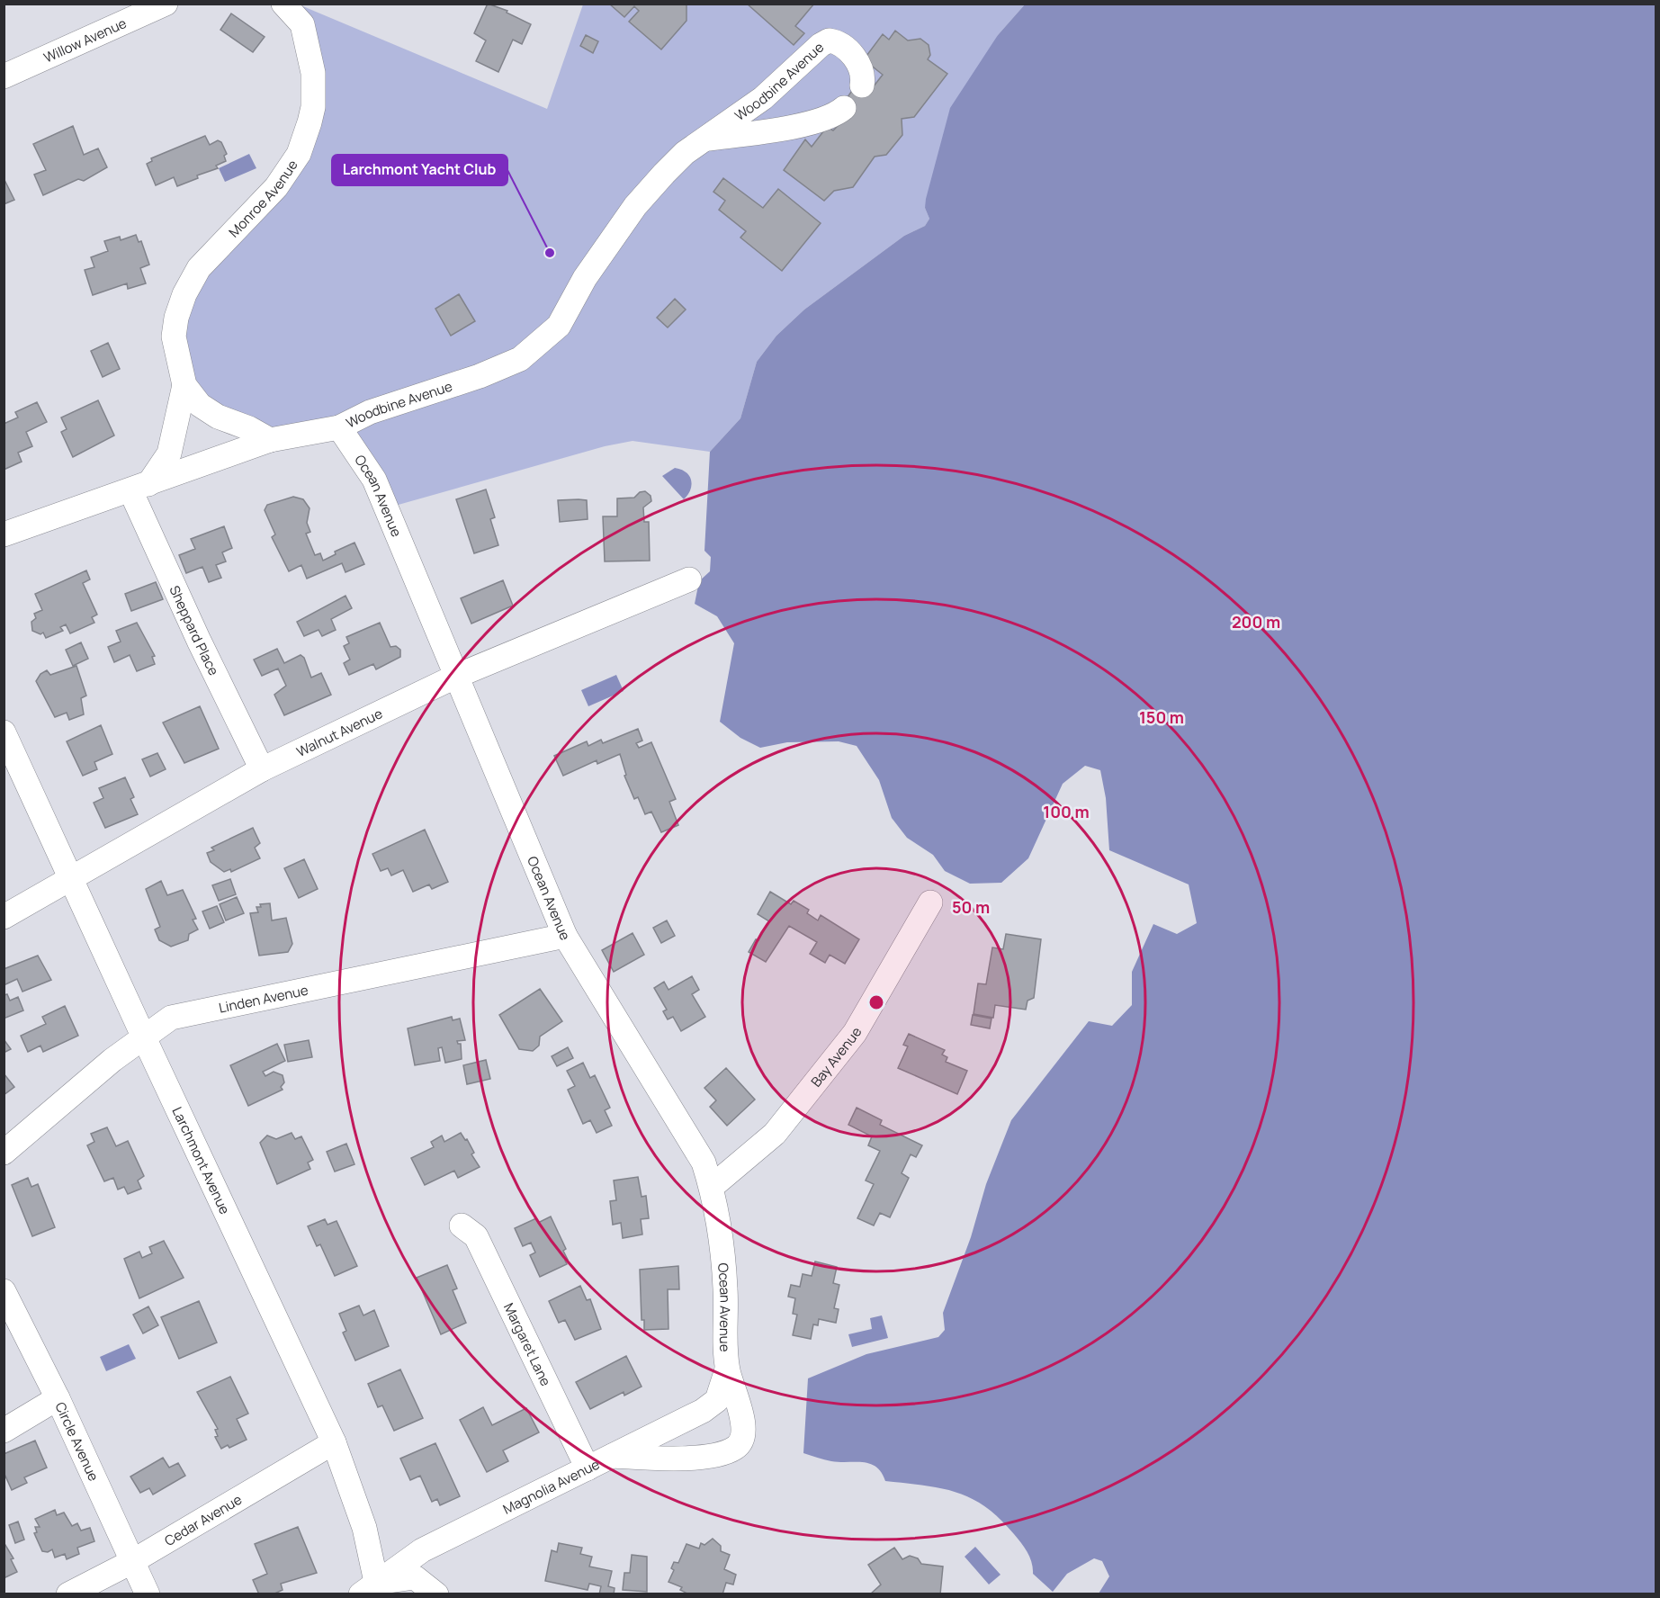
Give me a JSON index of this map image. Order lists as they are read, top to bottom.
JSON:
{
  "streets": {
    "street": [
      "Willow Avenue",
      "Woodbine Avenue",
      "Monroe Avenue",
      "Ocean Avenue",
      "Sheppard Place",
      "Walnut Avenue",
      "Linden Avenue",
      "Bay Avenue",
      "Larchmont Avenue",
      "Margaret Lane",
      "Circle Avenue",
      "Magnolia Avenue",
      "Cedar Avenue"
    ]
  },
  "crossings": [
    ["Woodbine Avenue", "Monroe Avenue"],
    ["Woodbine Avenue", "Ocean Avenue"],
    ["Woodbine Avenue", "Sheppard Place"],
    ["Monroe Avenue", "Sheppard Place"],
    ["Ocean Avenue", "Walnut Avenue"],
    ["Ocean Avenue", "Linden Avenue"],
    ["Ocean Avenue", "Bay Avenue"],
    ["Ocean Avenue", "Magnolia Avenue"],
    ["Sheppard Place", "Walnut Avenue"],
    ["Walnut Avenue", "Larchmont Avenue"],
    ["Linden Avenue", "Larchmont Avenue"],
    ["Larchmont Avenue", "Magnolia Avenue"],
    ["Larchmont Avenue", "Cedar Avenue"],
    ["Margaret Lane", "Magnolia Avenue"],
    ["Circle Avenue", "Cedar Avenue"]
  ],
  "places": ["Larchmont Yacht Club"],
  "rings": [
    "200 m",
    "150 m",
    "100 m",
    "50 m"
  ]
}
